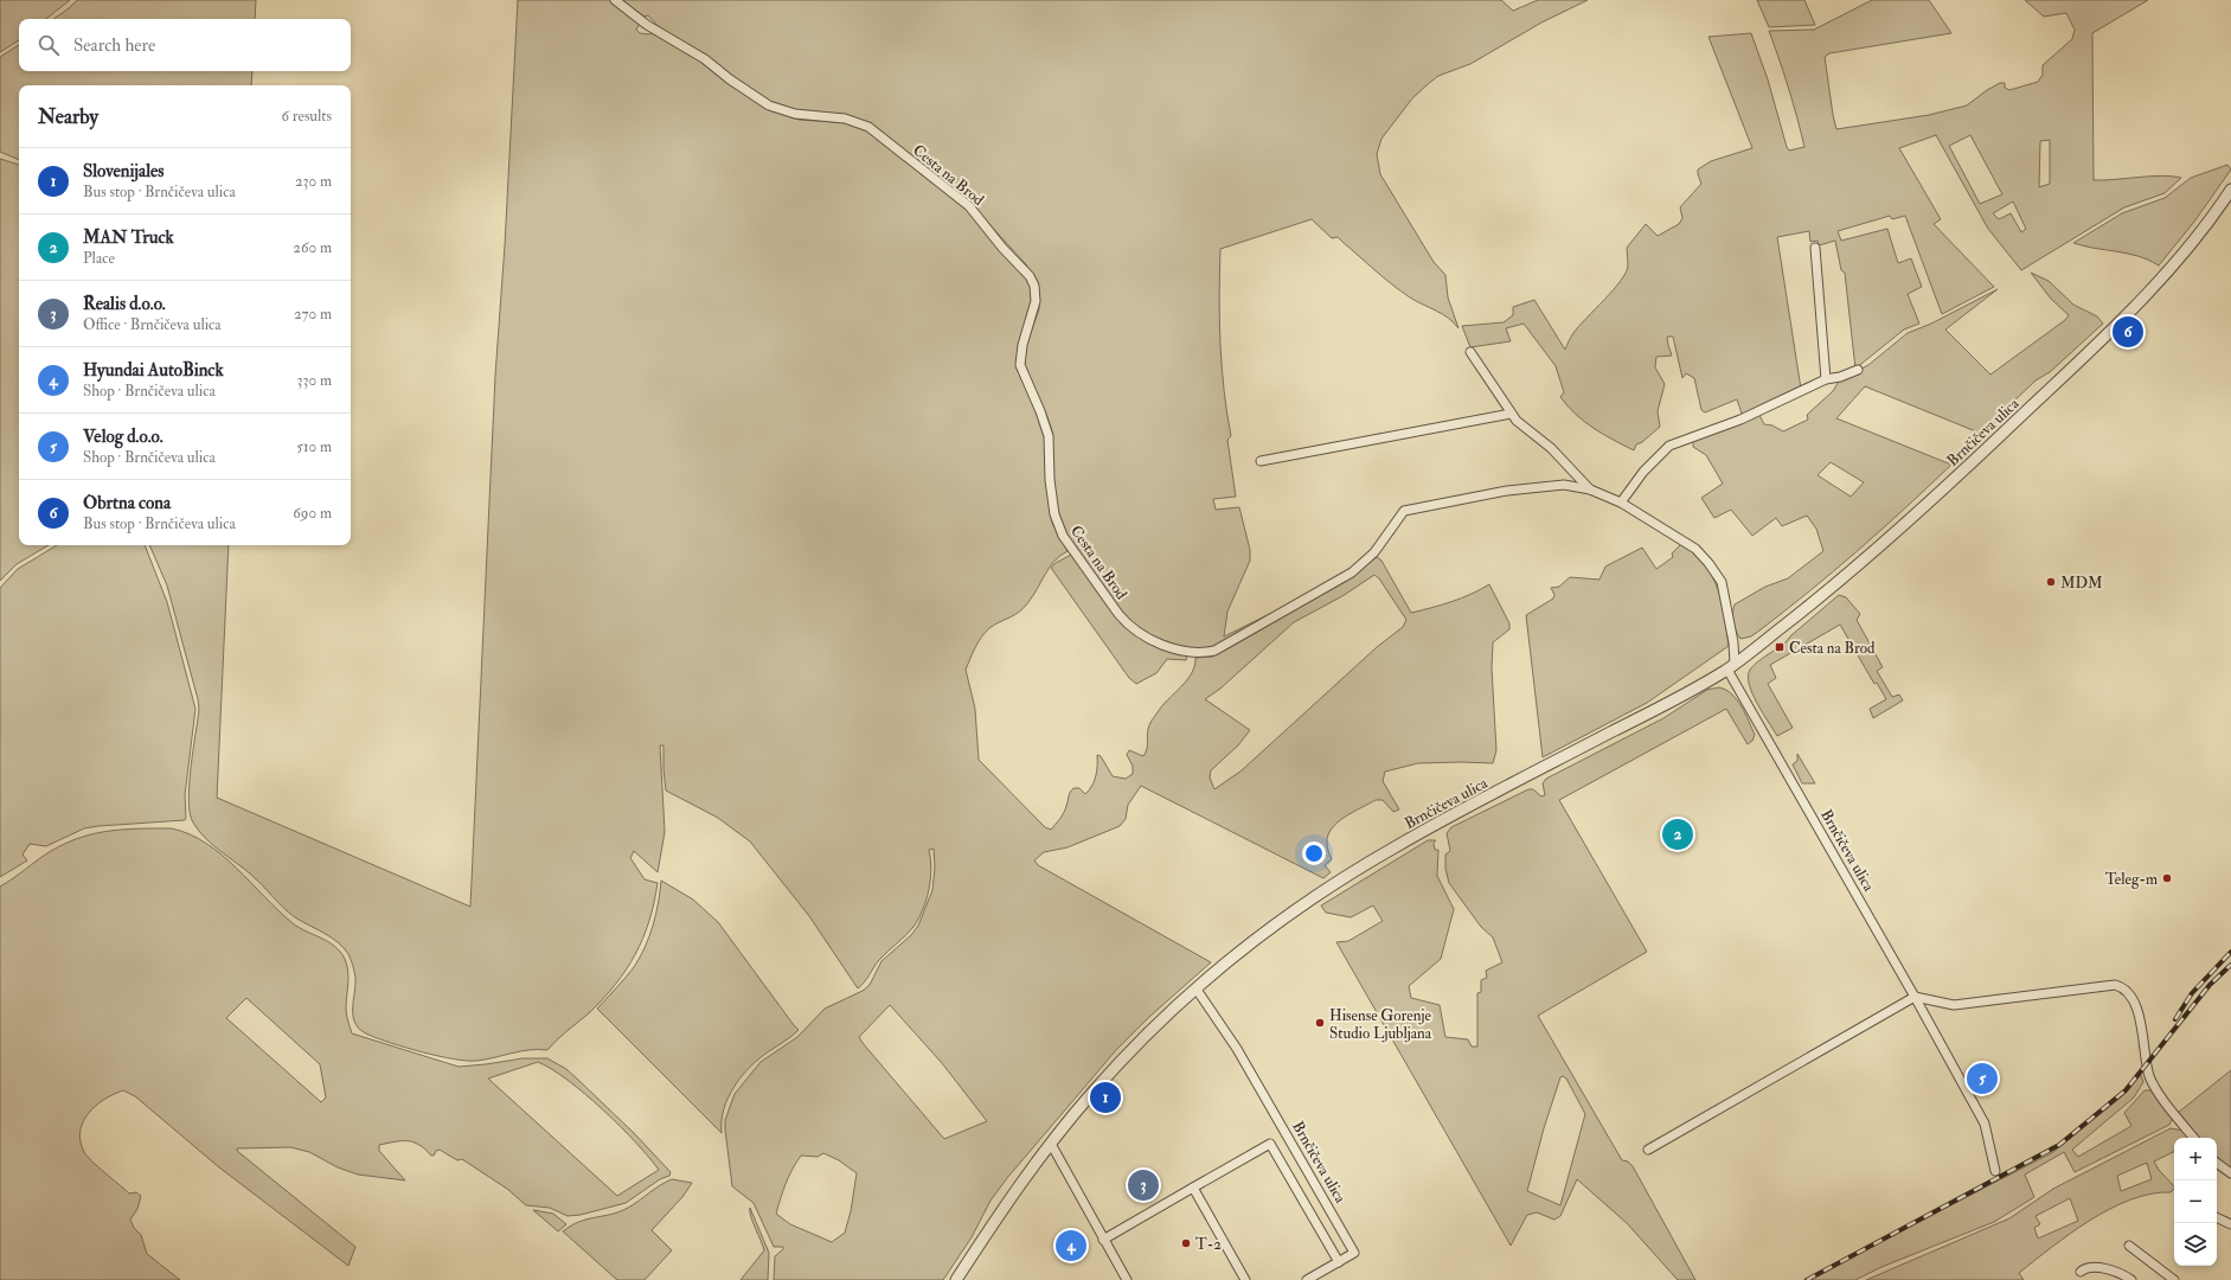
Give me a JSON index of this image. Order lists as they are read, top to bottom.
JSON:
{
  "streets": {
    "street": ["Cesta na Brod", "Brnčičeva ulica"]
  },
  "crossings": [
    ["Cesta na Brod", "Brnčičeva ulica"]
  ],
  "places": {
    "other": [
      "MDM",
      "Teleg-m",
      "Hisense Gorenje Studio Ljubljana",
      "T-2"
    ],
    "transit": ["Cesta na Brod"]
  },
  "page": {
    "search": "Search here",
    "heading": ["Nearby", "6 results"],
    "list": [
      {
        "mark": "1",
        "name": "Slovenijales",
        "note": "Bus stop · Brnčičeva ulica",
        "value": "230 m"
      },
      {
        "mark": "2",
        "name": "MAN Truck",
        "note": "Place",
        "value": "260 m"
      },
      {
        "mark": "3",
        "name": "Realis d.o.o.",
        "note": "Office · Brnčičeva ulica",
        "value": "270 m"
      },
      {
        "mark": "4",
        "name": "Hyundai AutoBinck",
        "note": "Shop · Brnčičeva ulica",
        "value": "330 m"
      },
      {
        "mark": "5",
        "name": "Velog d.o.o.",
        "note": "Shop · Brnčičeva ulica",
        "value": "510 m"
      },
      {
        "mark": "6",
        "name": "Obrtna cona",
        "note": "Bus stop · Brnčičeva ulica",
        "value": "690 m"
      }
    ],
    "pins": [
      "6",
      "2",
      "5",
      "1",
      "3",
      "4"
    ],
    "map_buttons": ["+", "−"]
  }
}
